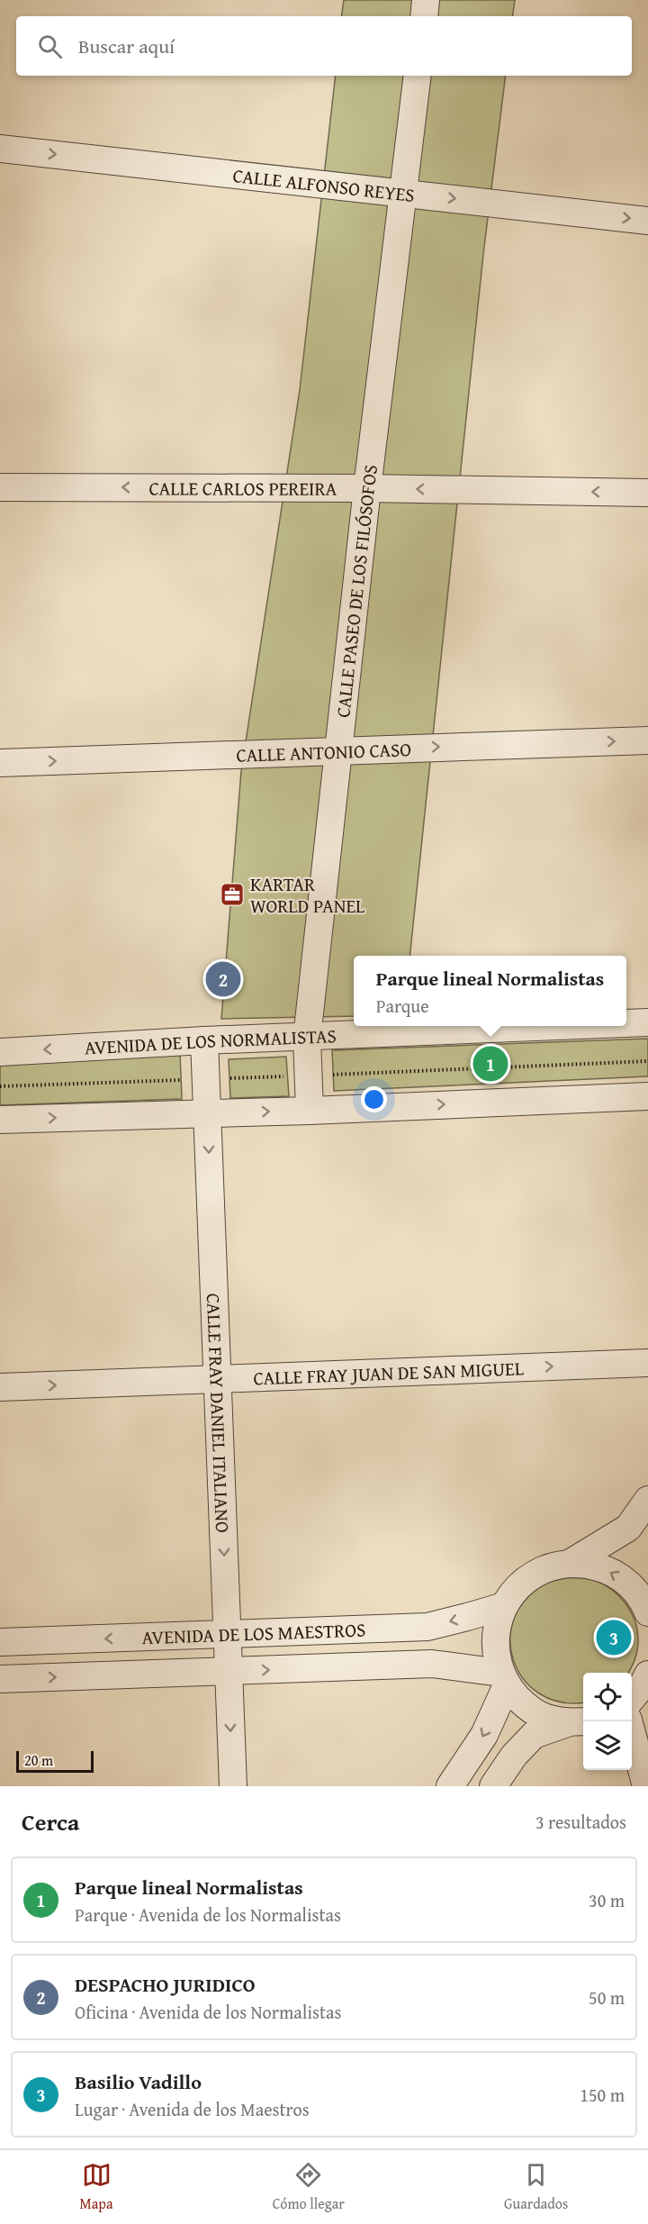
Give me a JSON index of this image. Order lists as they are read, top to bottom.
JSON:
{
  "streets": {
    "street": [
      "CALLE ALFONSO REYES",
      "CALLE CARLOS PEREIRA",
      "CALLE PASEO DE LOS FILÓSOFOS",
      "CALLE ANTONIO CASO",
      "AVENIDA DE LOS NORMALISTAS",
      "CALLE FRAY JUAN DE SAN MIGUEL",
      "CALLE FRAY DANIEL ITALIANO",
      "AVENIDA DE LOS MAESTROS"
    ]
  },
  "crossings": [
    ["CALLE ALFONSO REYES", "CALLE PASEO DE LOS FILÓSOFOS"],
    ["CALLE CARLOS PEREIRA", "CALLE PASEO DE LOS FILÓSOFOS"],
    ["CALLE PASEO DE LOS FILÓSOFOS", "CALLE ANTONIO CASO"],
    ["CALLE PASEO DE LOS FILÓSOFOS", "AVENIDA DE LOS NORMALISTAS"],
    ["AVENIDA DE LOS NORMALISTAS", "CALLE FRAY DANIEL ITALIANO"],
    ["CALLE FRAY JUAN DE SAN MIGUEL", "CALLE FRAY DANIEL ITALIANO"],
    ["CALLE FRAY DANIEL ITALIANO", "AVENIDA DE LOS MAESTROS"]
  ],
  "one_way": [
    "CALLE ALFONSO REYES",
    "CALLE CARLOS PEREIRA",
    "CALLE ANTONIO CASO",
    "CALLE FRAY JUAN DE SAN MIGUEL",
    "CALLE FRAY DANIEL ITALIANO"
  ],
  "places": {
    "office": ["KARTAR WORLD PANEL"]
  },
  "scale_bar": "20 m",
  "page": {
    "search": "Buscar aquí",
    "popup": ["Parque lineal Normalistas", "Parque"],
    "pins": ["2", "1", "3"],
    "scale": "20 m",
    "heading": ["Cerca", "3 resultados"],
    "list": [
      {
        "mark": "1",
        "name": "Parque lineal Normalistas",
        "note": "Parque · Avenida de los Normalistas",
        "value": "30 m"
      },
      {
        "mark": "2",
        "name": "DESPACHO JURIDICO",
        "note": "Oficina · Avenida de los Normalistas",
        "value": "50 m"
      },
      {
        "mark": "3",
        "name": "Basilio Vadillo",
        "note": "Lugar · Avenida de los Maestros",
        "value": "150 m"
      }
    ],
    "nav": ["Mapa", "Cómo llegar", "Guardados"]
  }
}
